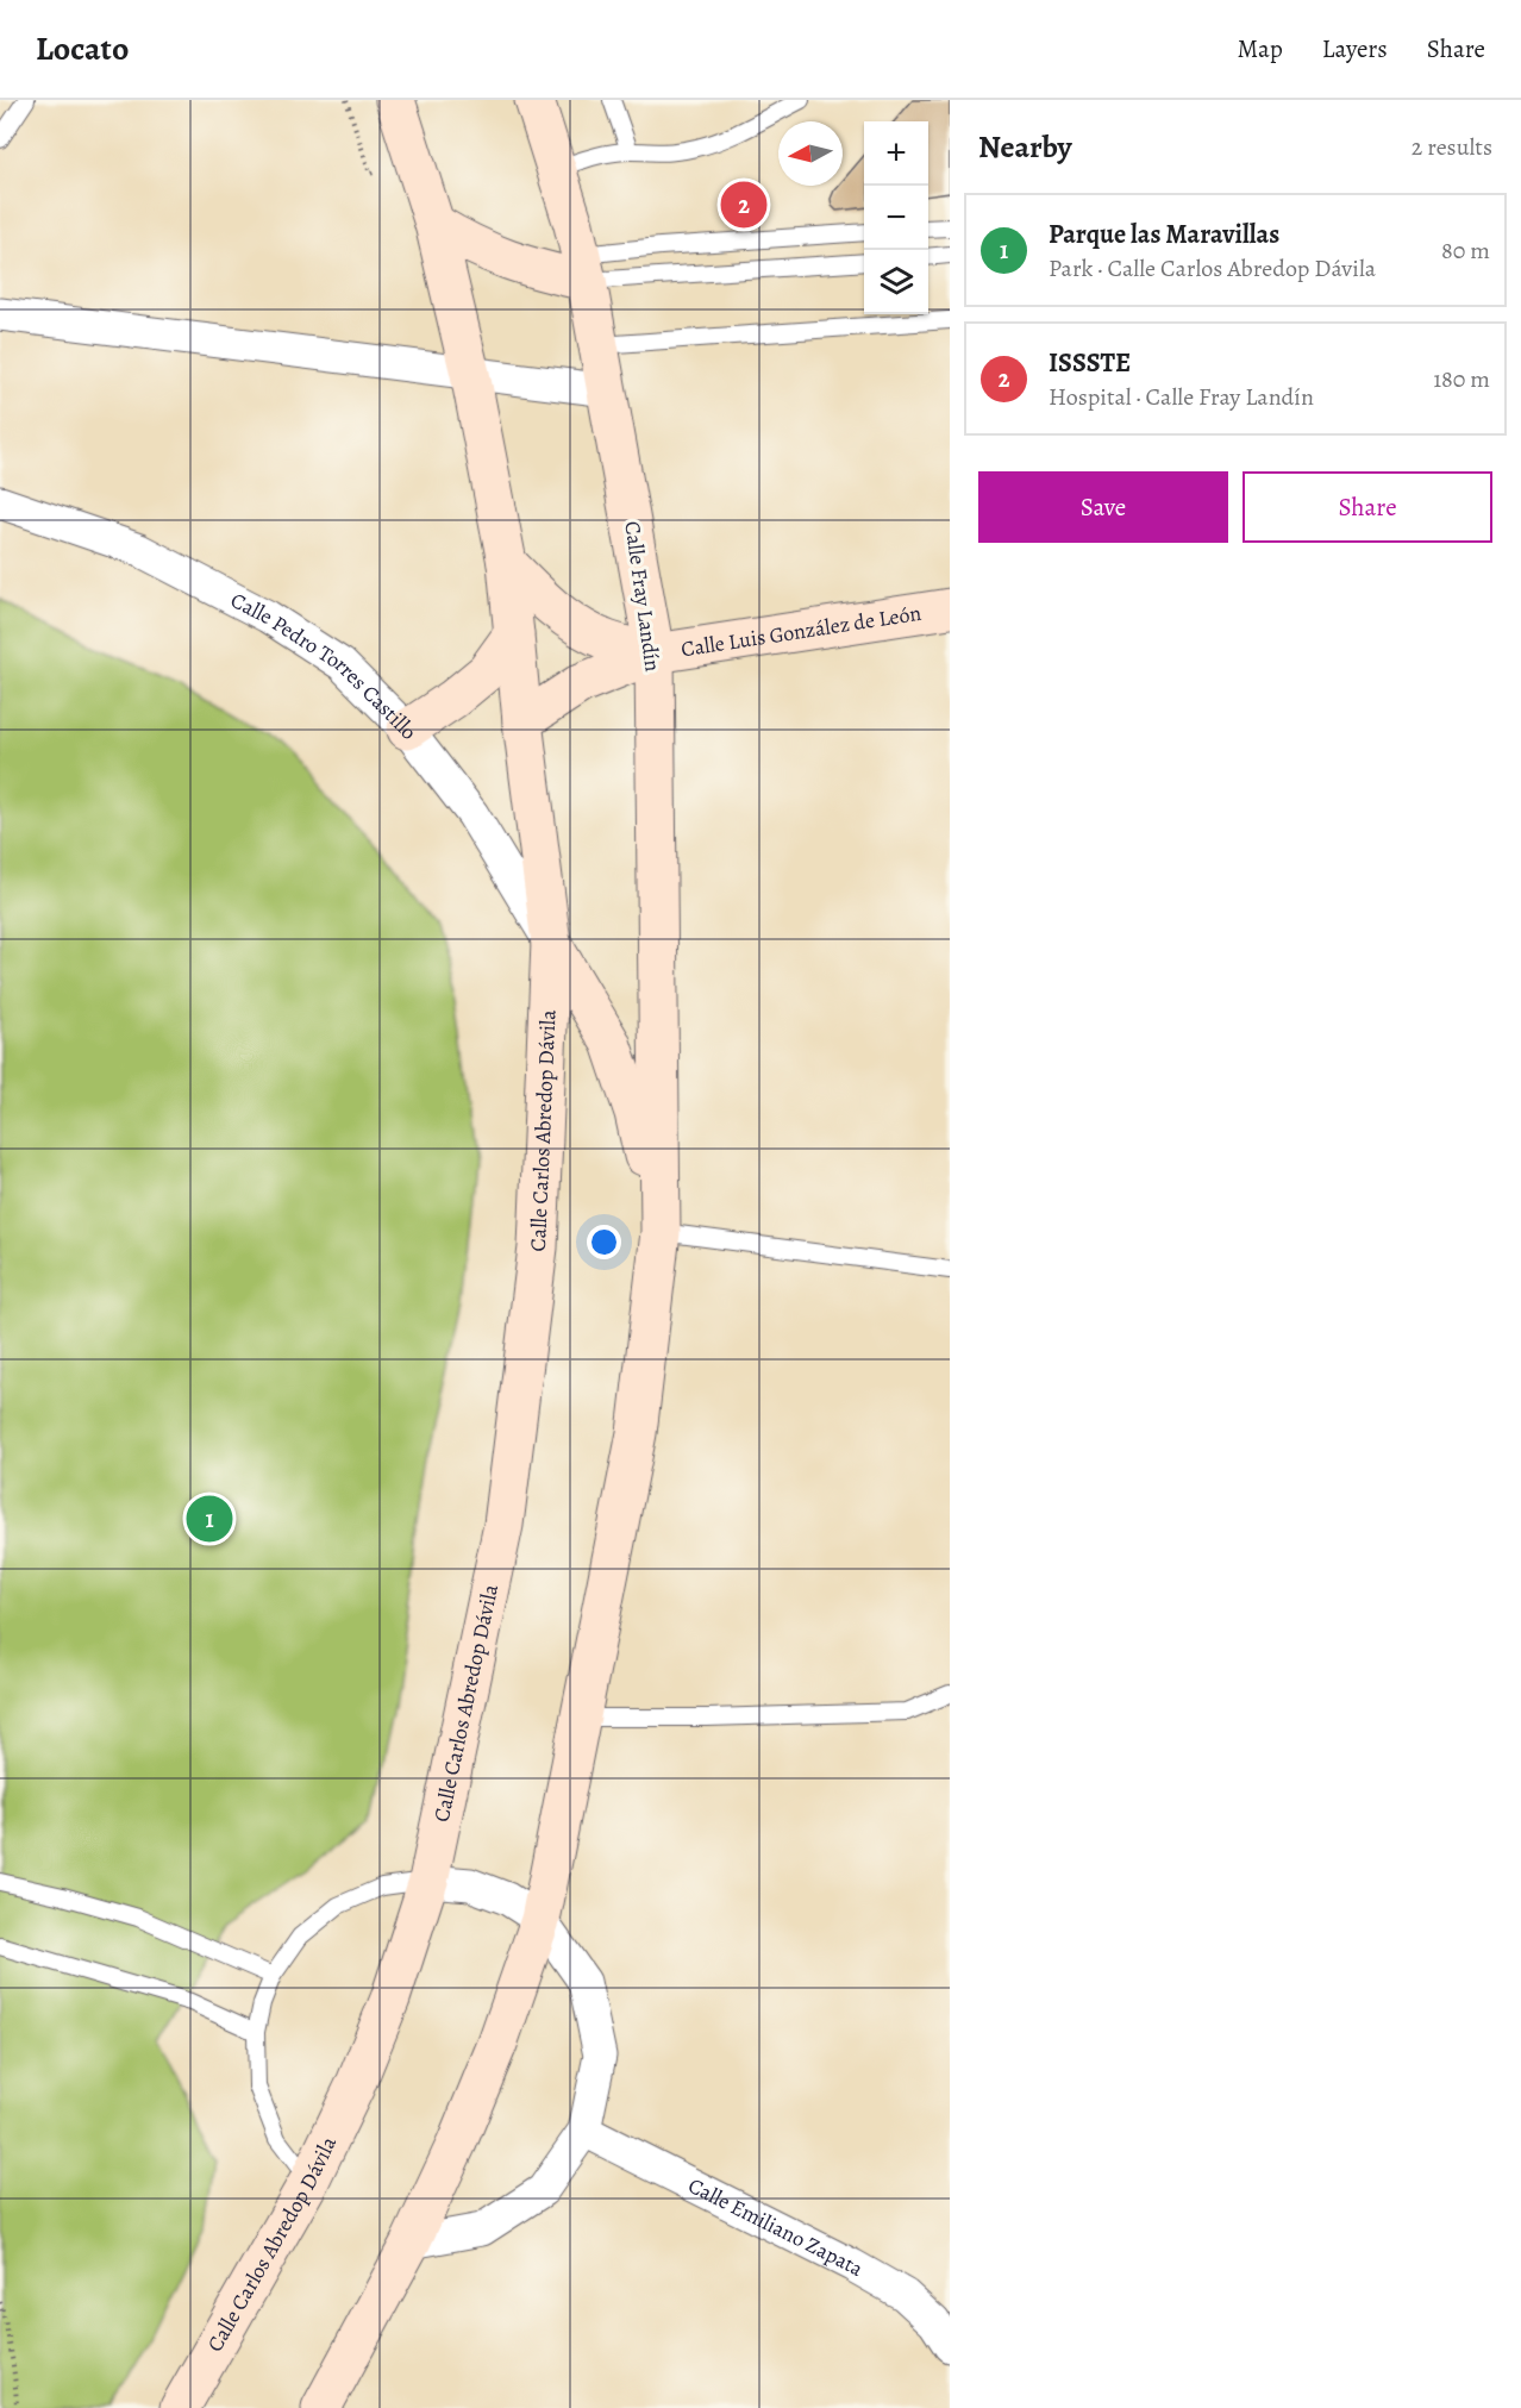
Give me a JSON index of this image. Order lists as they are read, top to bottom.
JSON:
{
  "streets": {
    "main road": ["Calle Fray Landín", "Calle Luis González de León", "Calle Carlos Abredop Dávila"],
    "street": ["Calle Pedro Torres Castillo", "Calle Emiliano Zapata"]
  },
  "crossings": [
    ["Calle Fray Landín", "Calle Luis González de León"],
    ["Calle Pedro Torres Castillo", "Calle Carlos Abredop Dávila"]
  ],
  "north": "left",
  "page": {
    "header": "Locato",
    "nav": ["Map", "Layers", "Share"],
    "heading": ["Nearby", "2 results"],
    "map_buttons": ["+", "−"],
    "pins": ["2", "1"],
    "list": [
      {
        "mark": "1",
        "name": "Parque las Maravillas",
        "note": "Park · Calle Carlos Abredop Dávila",
        "value": "80 m"
      },
      {
        "mark": "2",
        "name": "ISSSTE",
        "note": "Hospital · Calle Fray Landín",
        "value": "180 m"
      }
    ],
    "buttons": ["Save", "Share"]
  }
}
